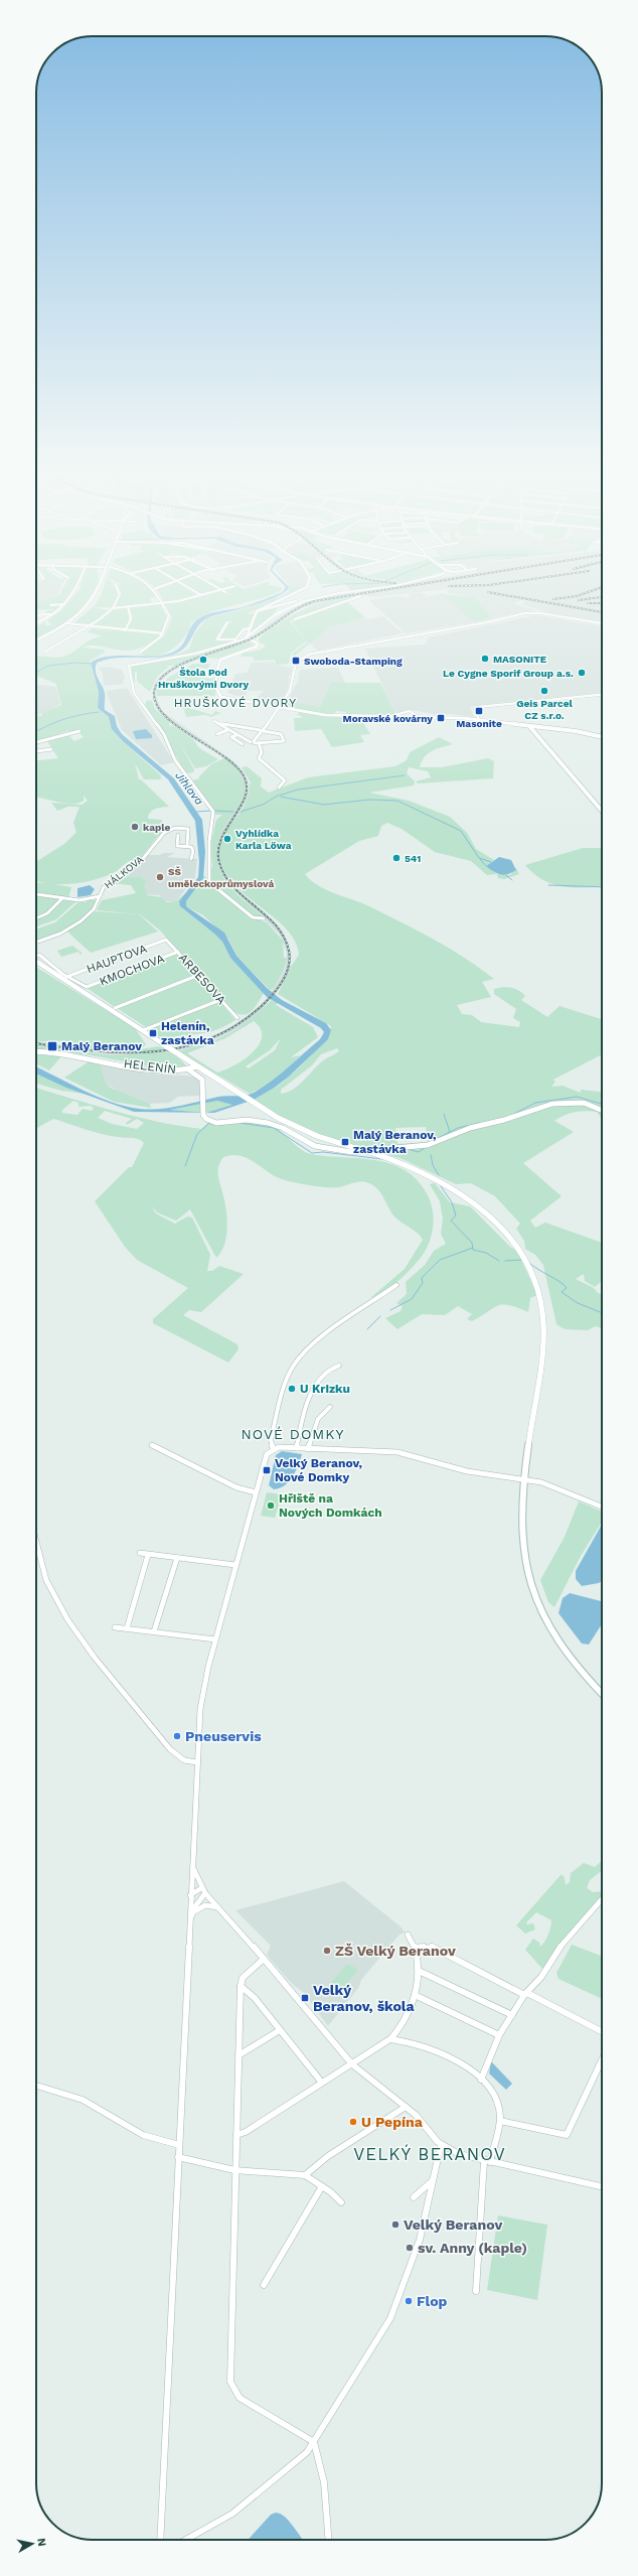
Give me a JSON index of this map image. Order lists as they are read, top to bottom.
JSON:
{
  "streets": {
    "street": [
      "HÁLKOVA",
      "HAUPTOVA",
      "KMOCHOVA",
      "ARBESOVA",
      "HELENÍN"
    ]
  },
  "crossings": [
    ["HAUPTOVA", "KMOCHOVA"],
    ["HAUPTOVA", "ARBESOVA"],
    ["KMOCHOVA", "ARBESOVA"]
  ],
  "districts": ["HRUŠKOVÉ DVORY", "NOVÉ DOMKY", "VELKÝ BERANOV"],
  "water": ["Jihlava"],
  "places": {
    "other": [
      "MASONITE",
      "Štola Pod Hruškovými Dvory",
      "Le Cygne Sporif Group a.s.",
      "Geis Parcel CZ s.r.o.",
      "kaple",
      "Vyhlídka Karla Löwa",
      "541",
      "SŠ uměleckoprůmyslová",
      "U Krizku",
      "Hřiště na Nových Domkách",
      "Pneuservis",
      "ZŠ Velký Beranov",
      "U Pepína",
      "Velký Beranov",
      "sv. Anny (kaple)",
      "Flop"
    ],
    "transit": [
      "Swoboda-Stamping",
      "Masonite",
      "Moravské kovárny",
      "Helenín, zastávka",
      "Malý Beranov",
      "Malý Beranov, zastávka",
      "Velký Beranov, Nové Domky",
      "Velký Beranov, škola"
    ]
  },
  "north": "right"
}
